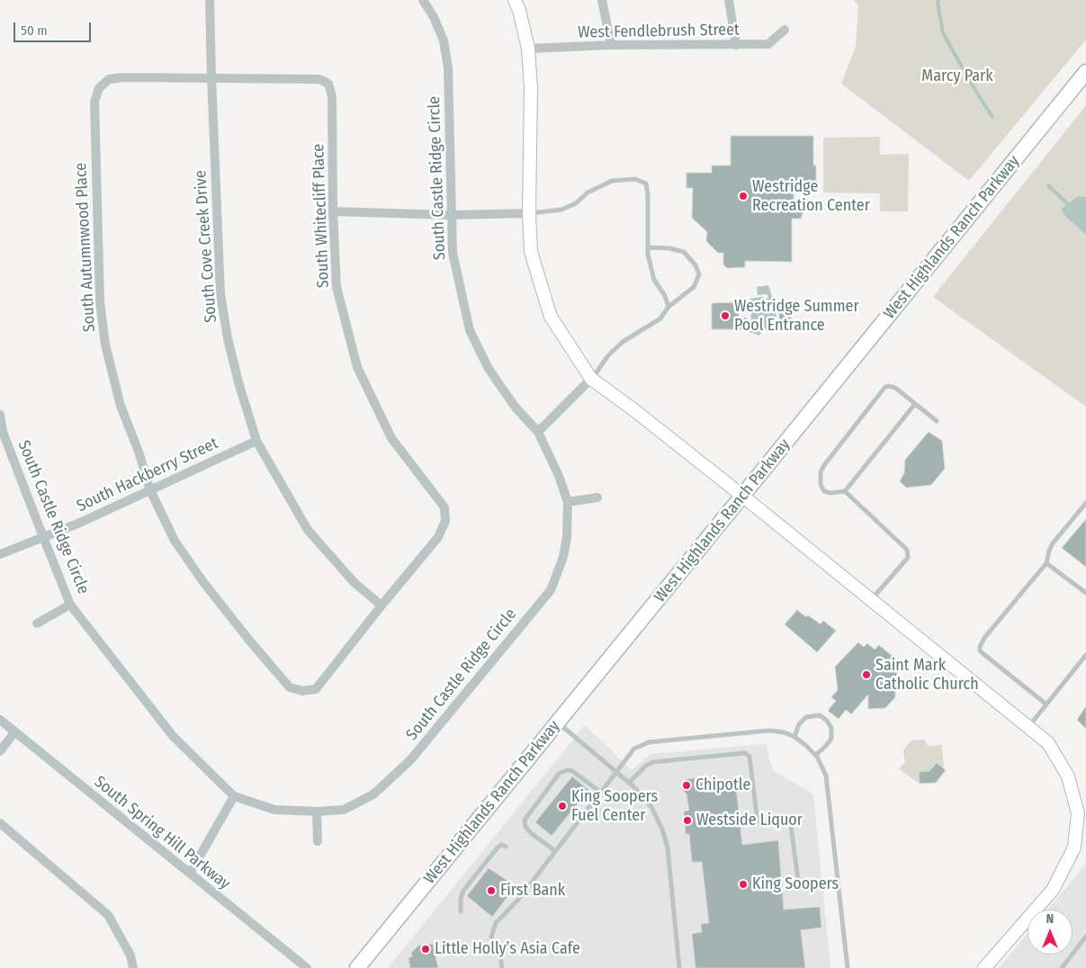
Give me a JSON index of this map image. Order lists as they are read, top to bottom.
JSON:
{
  "streets": {
    "main road": ["West Highlands Ranch Parkway"],
    "street": [
      "West Fendlebrush Street",
      "South Castle Ridge Circle",
      "South Whitecliff Place",
      "South Cove Creek Drive",
      "South Autumnwood Place",
      "South Hackberry Street",
      "South Spring Hill Parkway"
    ]
  },
  "crossings": [
    ["South Castle Ridge Circle", "South Hackberry Street"],
    ["South Whitecliff Place", "South Cove Creek Drive"],
    ["South Whitecliff Place", "South Autumnwood Place"],
    ["South Cove Creek Drive", "South Autumnwood Place"],
    ["South Cove Creek Drive", "South Hackberry Street"],
    ["South Autumnwood Place", "South Hackberry Street"]
  ],
  "parks": ["Marcy Park"],
  "places": [
    "Westridge Recreation Center",
    "Westridge Summer Pool Entrance",
    "Saint Mark Catholic Church",
    "Chipotle",
    "King Soopers Fuel Center",
    "Westside Liquor",
    "King Soopers",
    "First Bank",
    "Little Holly’s Asia Cafe"
  ],
  "scale_bar": "50 m",
  "north": "top"
}
